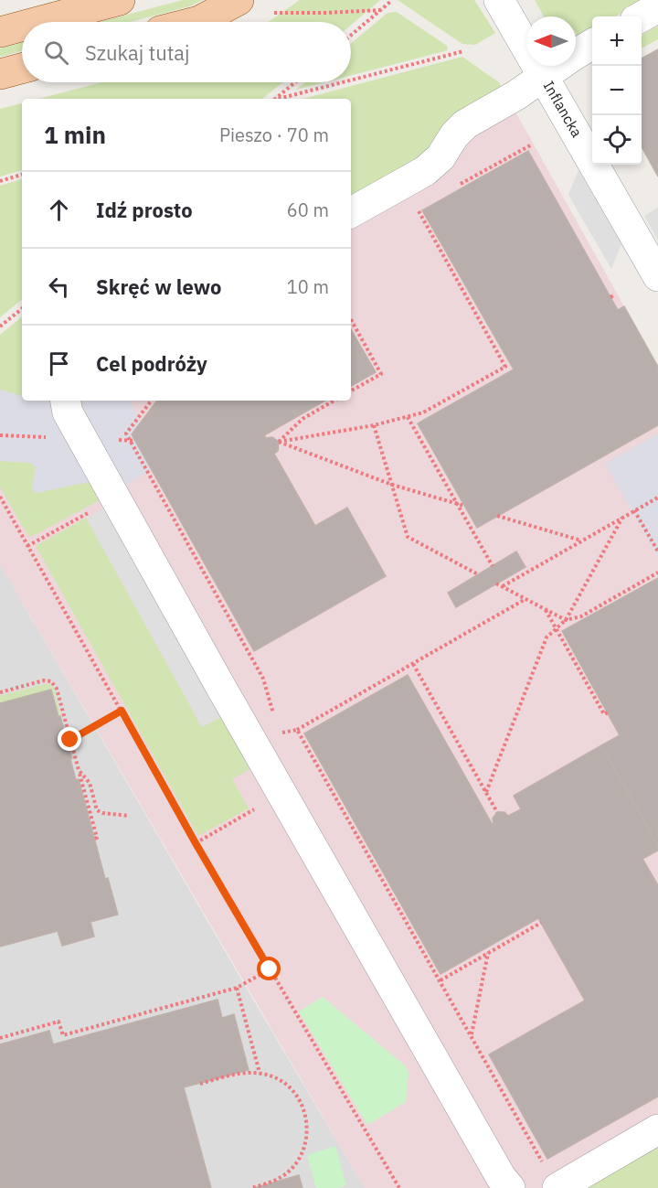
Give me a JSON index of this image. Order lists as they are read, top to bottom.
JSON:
{
  "streets": {
    "street": ["Inflancka"]
  },
  "north": "left",
  "page": {
    "map_buttons": ["+", "−"],
    "search": "Szukaj tutaj",
    "heading": ["1 min", "Pieszo · 70 m"],
    "list": [
      ["Idź prosto", "60 m"],
      ["Skręć w lewo", "10 m"],
      "Cel podróży"
    ]
  }
}
